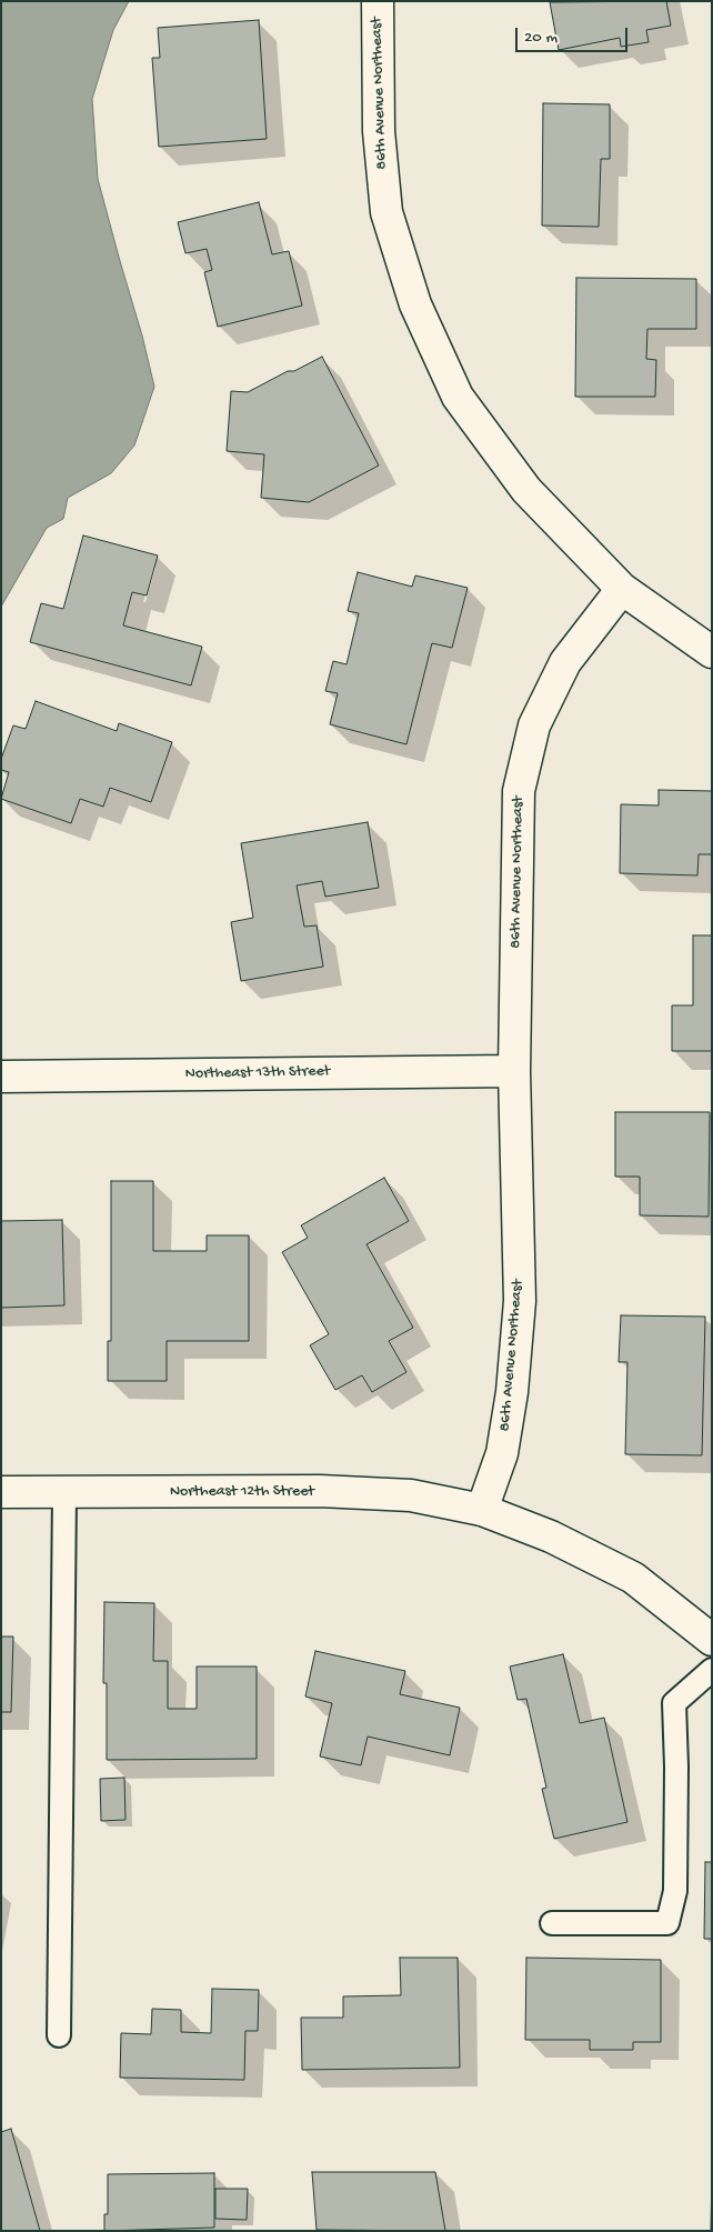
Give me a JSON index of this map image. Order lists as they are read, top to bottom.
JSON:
{
  "streets": {
    "street": ["86th Avenue Northeast", "Northeast 13th Street", "Northeast 12th Street"]
  },
  "crossings": [
    ["86th Avenue Northeast", "Northeast 13th Street"],
    ["86th Avenue Northeast", "Northeast 12th Street"]
  ],
  "scale_bar": "20 m"
}
